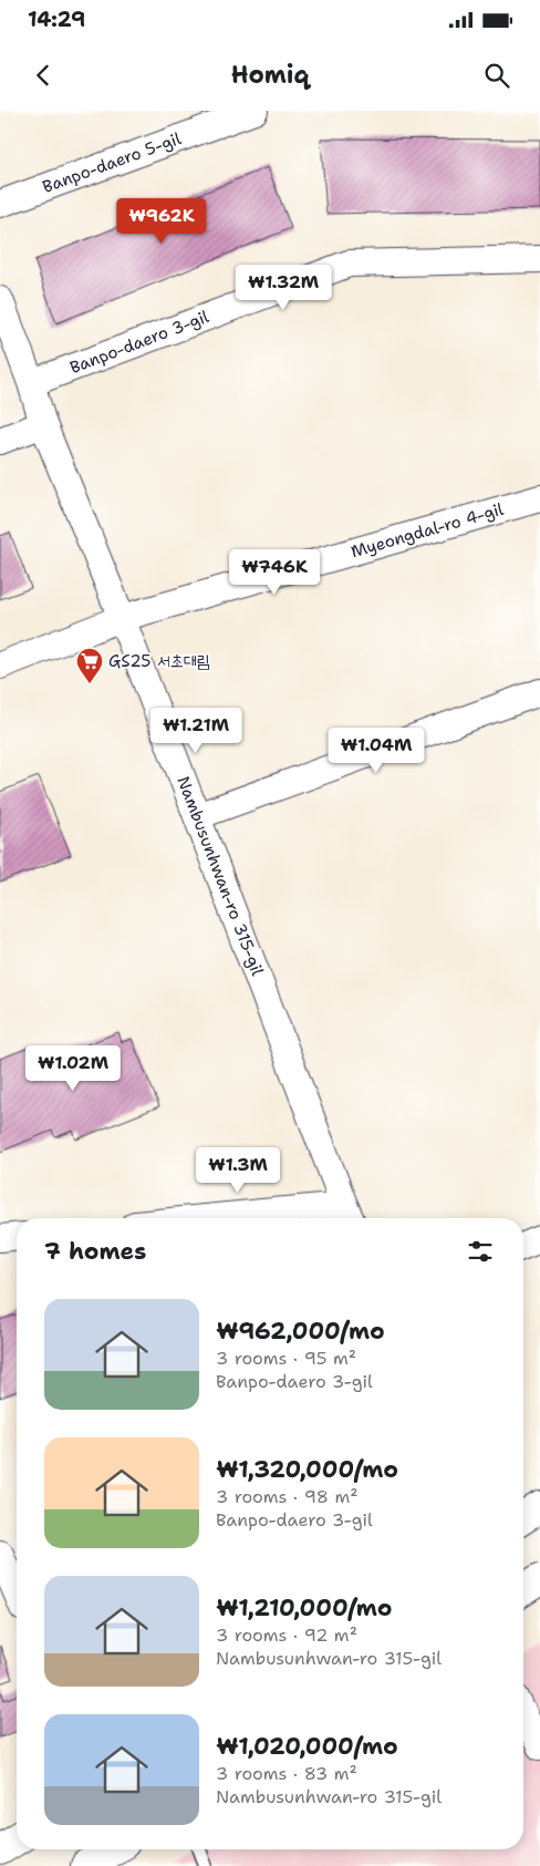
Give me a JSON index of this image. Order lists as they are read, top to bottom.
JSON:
{
  "streets": {
    "street": [
      "Banpo-daero 5-gil",
      "Banpo-daero 3-gil",
      "Myeongdal-ro 4-gil",
      "Nambusunhwan-ro 315-gil"
    ]
  },
  "crossings": [
    ["Banpo-daero 3-gil", "Nambusunhwan-ro 315-gil"],
    ["Myeongdal-ro 4-gil", "Nambusunhwan-ro 315-gil"]
  ],
  "places": {
    "supermarket": ["GS25 서초대림"]
  },
  "page": {
    "status": "14:29",
    "header": "Homiq",
    "price": [
      "₩962K",
      "₩1.32M",
      "₩746K",
      "₩1.21M",
      "₩1.04M",
      "₩1.02M",
      "₩1.3M"
    ],
    "heading": "7 homes",
    "list": [
      {
        "name": "₩962,000/mo",
        "note": "3 rooms · 95 m² · Banpo-daero 3-gil"
      },
      {
        "name": "₩1,320,000/mo",
        "note": "3 rooms · 98 m² · Banpo-daero 3-gil"
      },
      {
        "name": "₩1,210,000/mo",
        "note": "3 rooms · 92 m² · Nambusunhwan-ro 315-gil"
      },
      {
        "name": "₩1,020,000/mo",
        "note": "3 rooms · 83 m² · Nambusunhwan-ro 315-gil"
      }
    ]
  }
}
